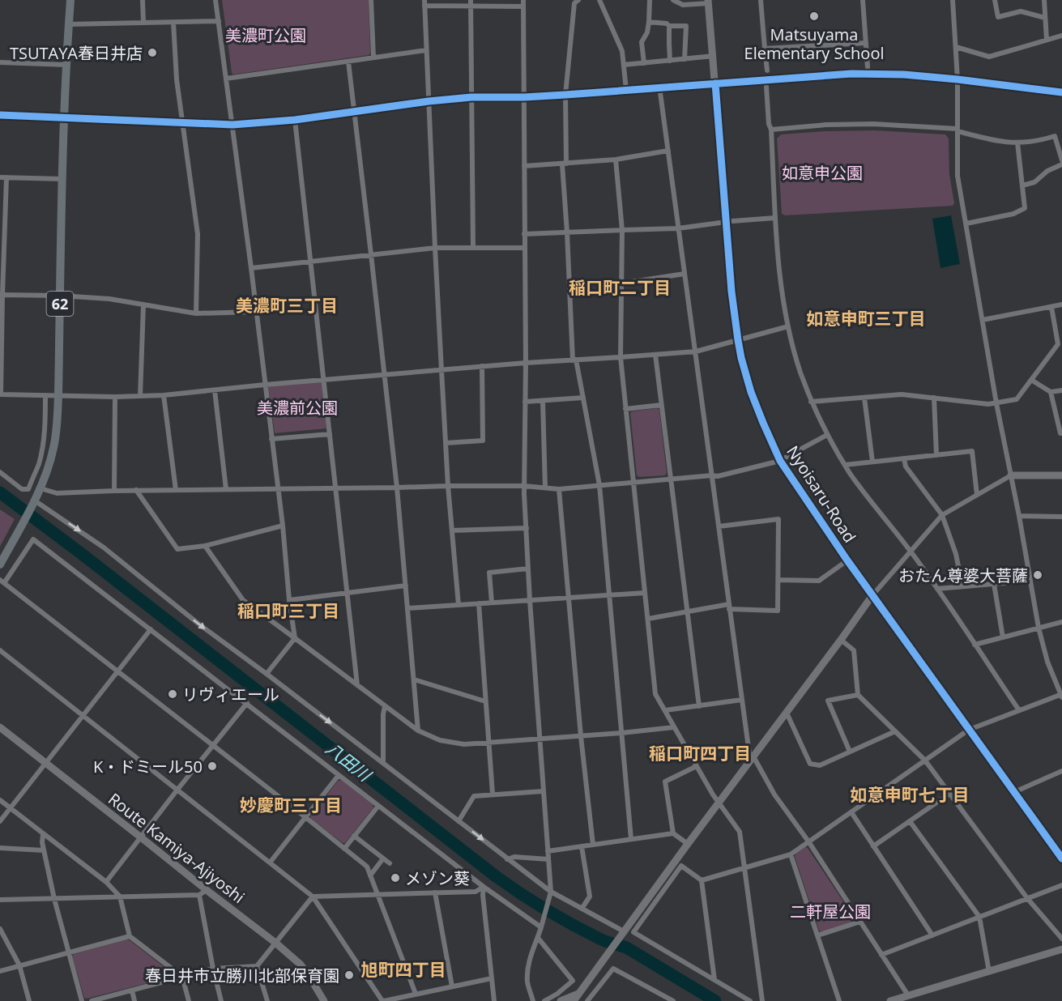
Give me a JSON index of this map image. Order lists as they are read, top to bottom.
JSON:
{
  "streets": {
    "main road": ["62"],
    "street": ["Nyoisaru-Road", "Route Kamiya-Ajiyoshi"]
  },
  "districts": [
    "稲口町二丁目",
    "美濃町三丁目",
    "如意申町三丁目",
    "稲口町三丁目",
    "稲口町四丁目",
    "如意申町七丁目",
    "妙慶町三丁目",
    "旭町四丁目"
  ],
  "water": ["八田川"],
  "parks": [
    "美濃町公園",
    "如意申公園",
    "美濃前公園",
    "二軒屋公園"
  ],
  "places": [
    "Matsuyama Elementary School",
    "TSUTAYA春日井店",
    "おたん尊婆大菩薩",
    "リヴィエール",
    "K・ドミール50",
    "メゾン葵",
    "春日井市立勝川北部保育園"
  ]
}
